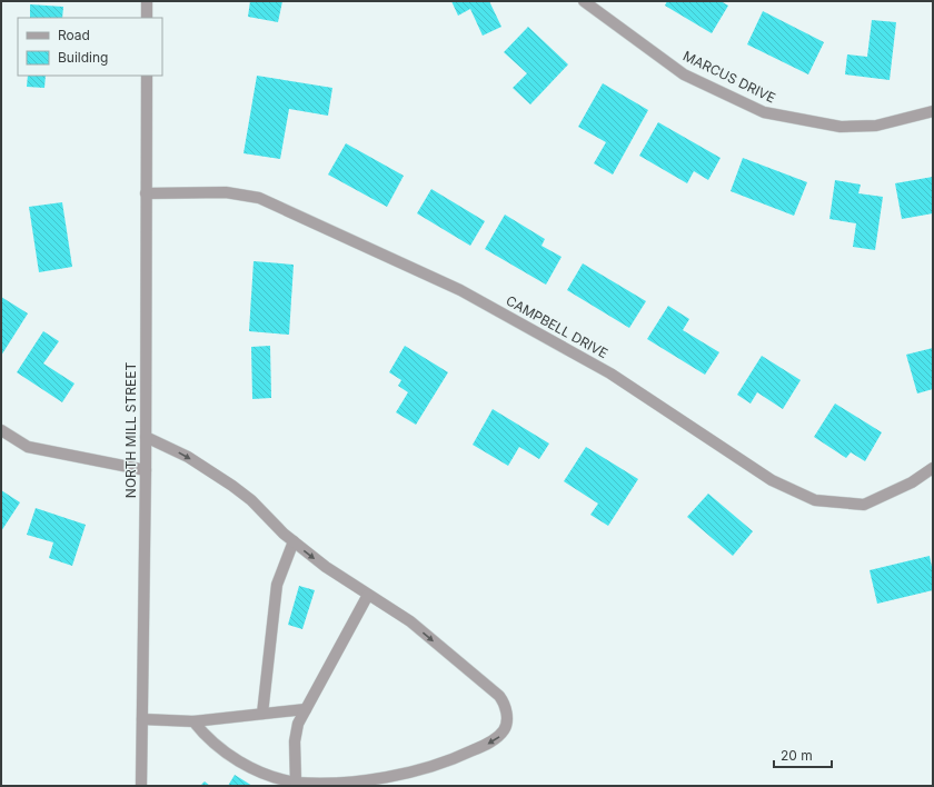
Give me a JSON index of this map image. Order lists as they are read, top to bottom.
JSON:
{
  "streets": {
    "street": ["MARCUS DRIVE", "CAMPBELL DRIVE", "NORTH MILL STREET"]
  },
  "crossings": [
    ["CAMPBELL DRIVE", "NORTH MILL STREET"]
  ],
  "legend": ["Road", "Building"],
  "scale_bar": "20 m"
}
